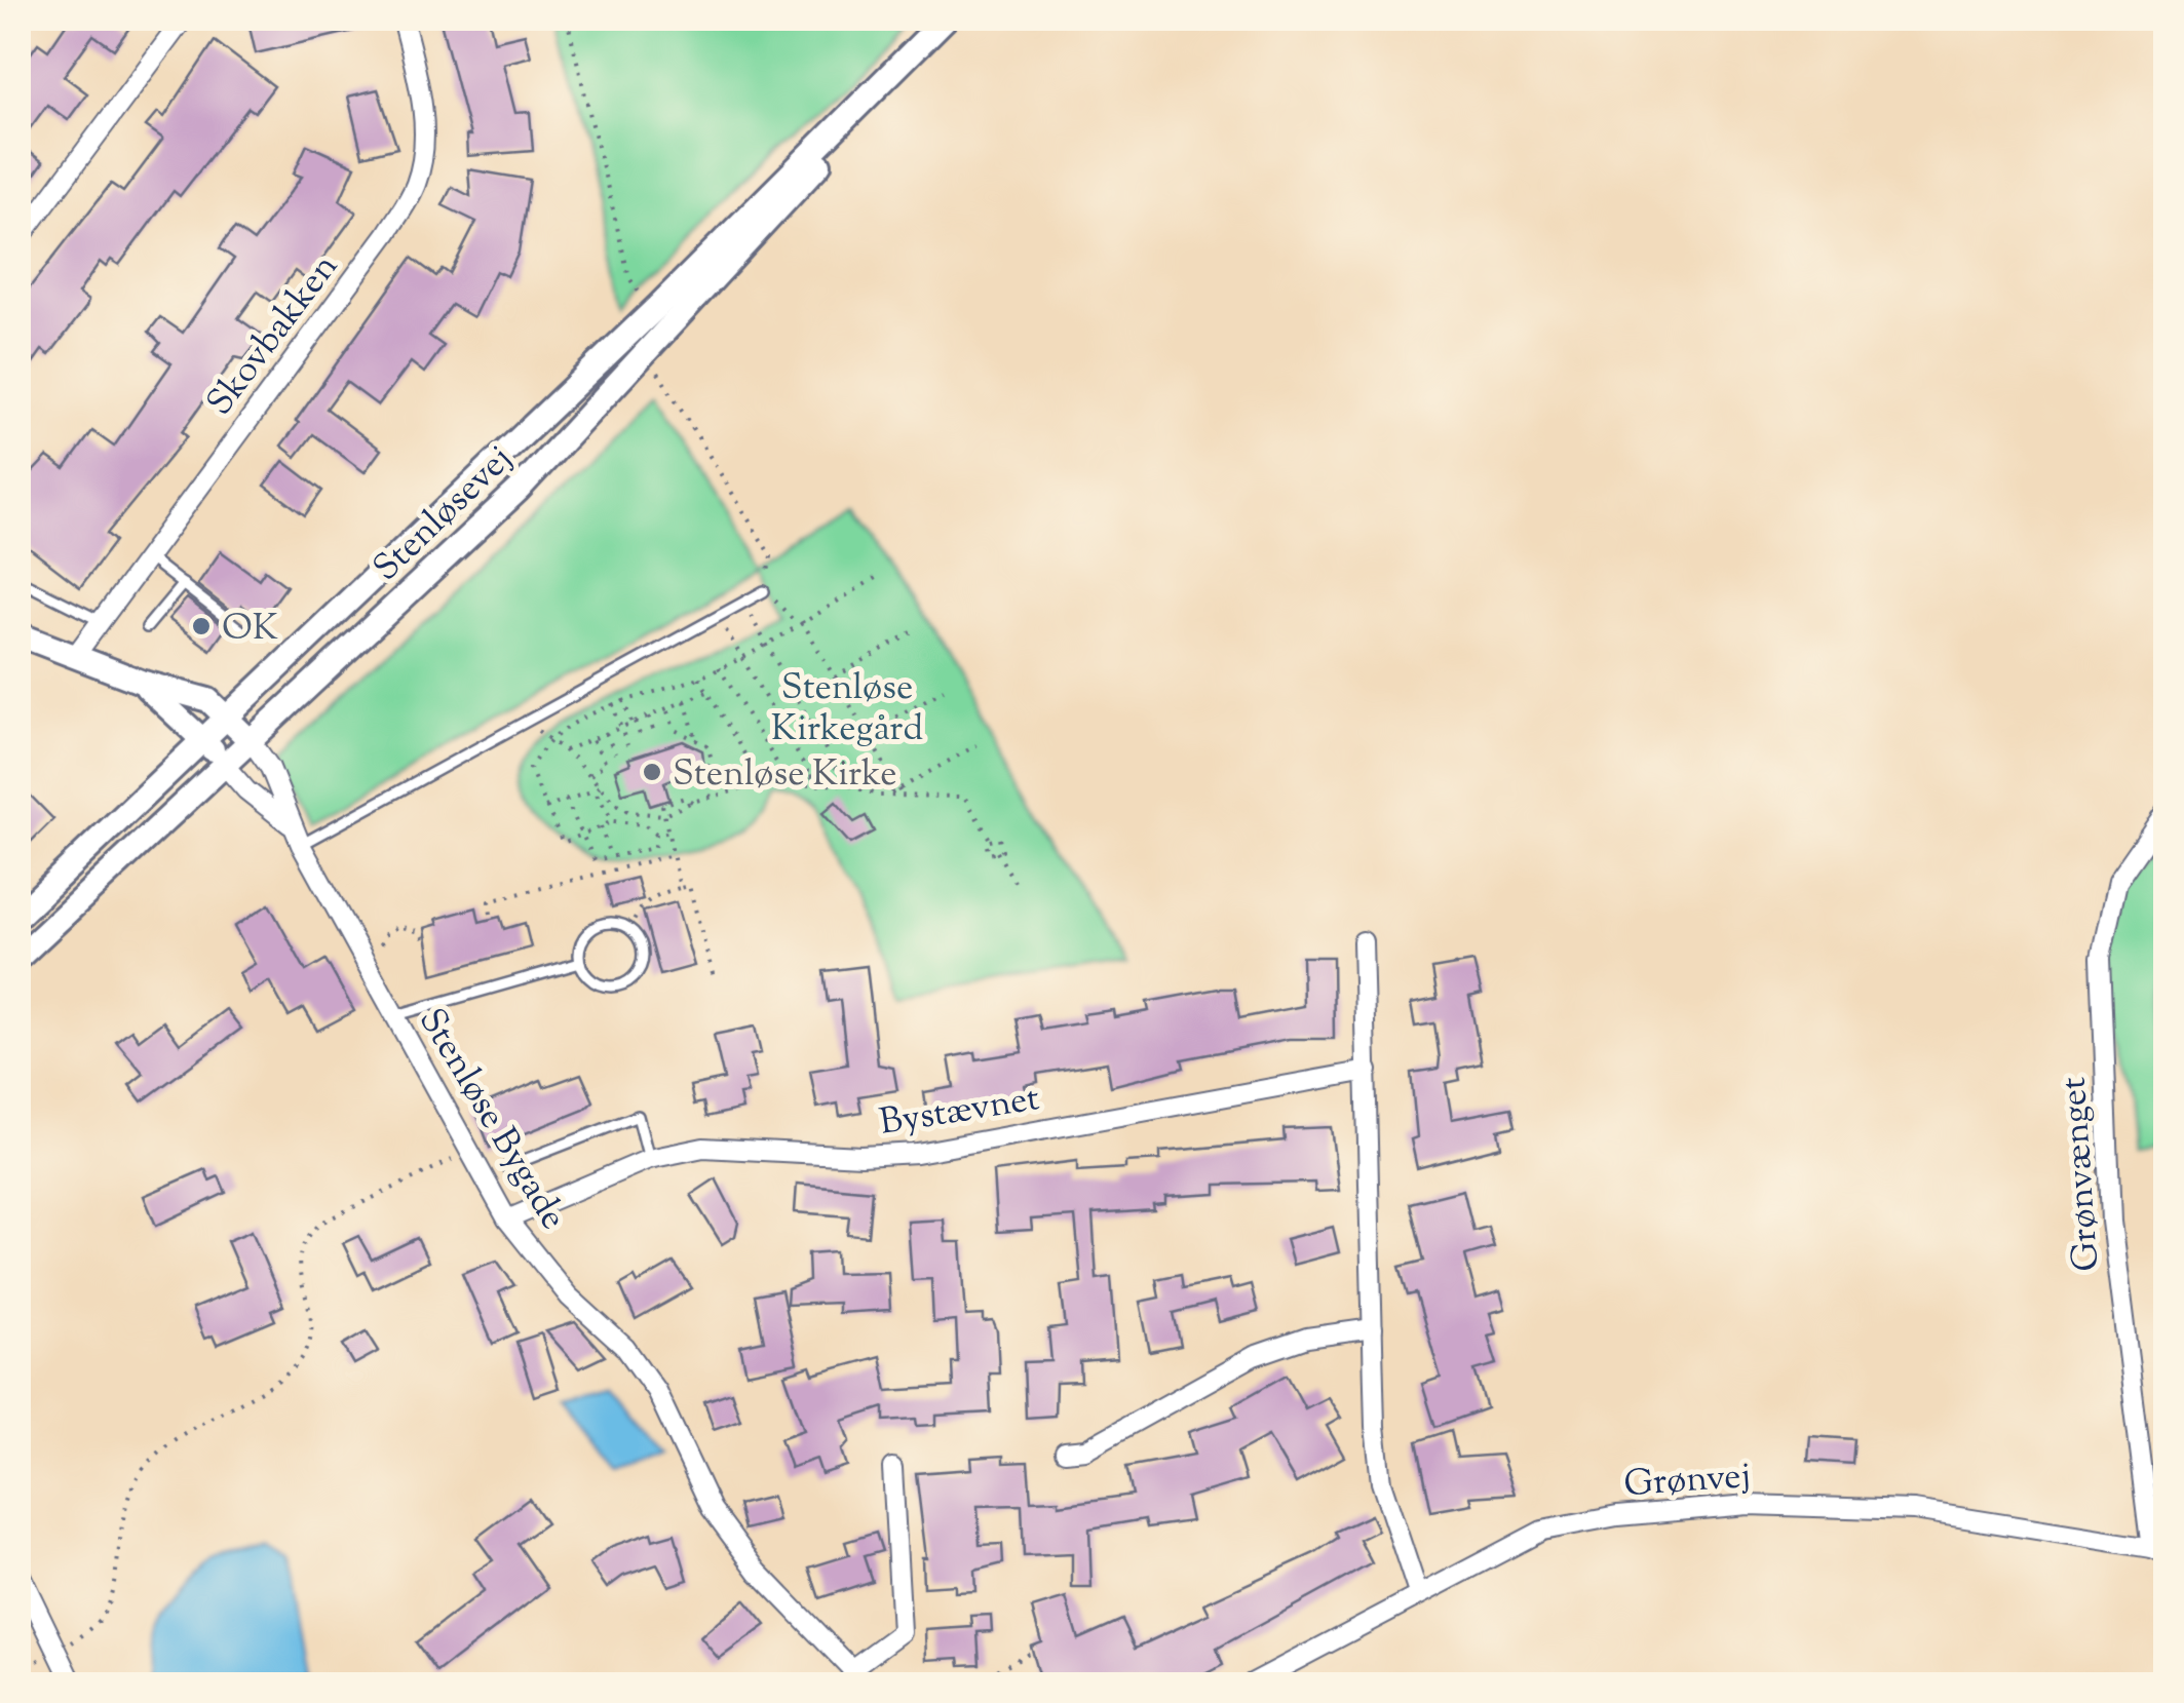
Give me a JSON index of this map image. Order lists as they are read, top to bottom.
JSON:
{
  "streets": {
    "street": [
      "Skovbakken",
      "Stenløsevej",
      "Bystævnet",
      "Stenløse Bygade",
      "Grønvænget",
      "Grønvej"
    ]
  },
  "crossings": [
    ["Stenløsevej", "Stenløse Bygade"],
    ["Bystævnet", "Stenløse Bygade"],
    ["Grønvænget", "Grønvej"]
  ],
  "parks": ["Stenløse Kirkegård"],
  "places": ["OK", "Stenløse Kirke"]
}
